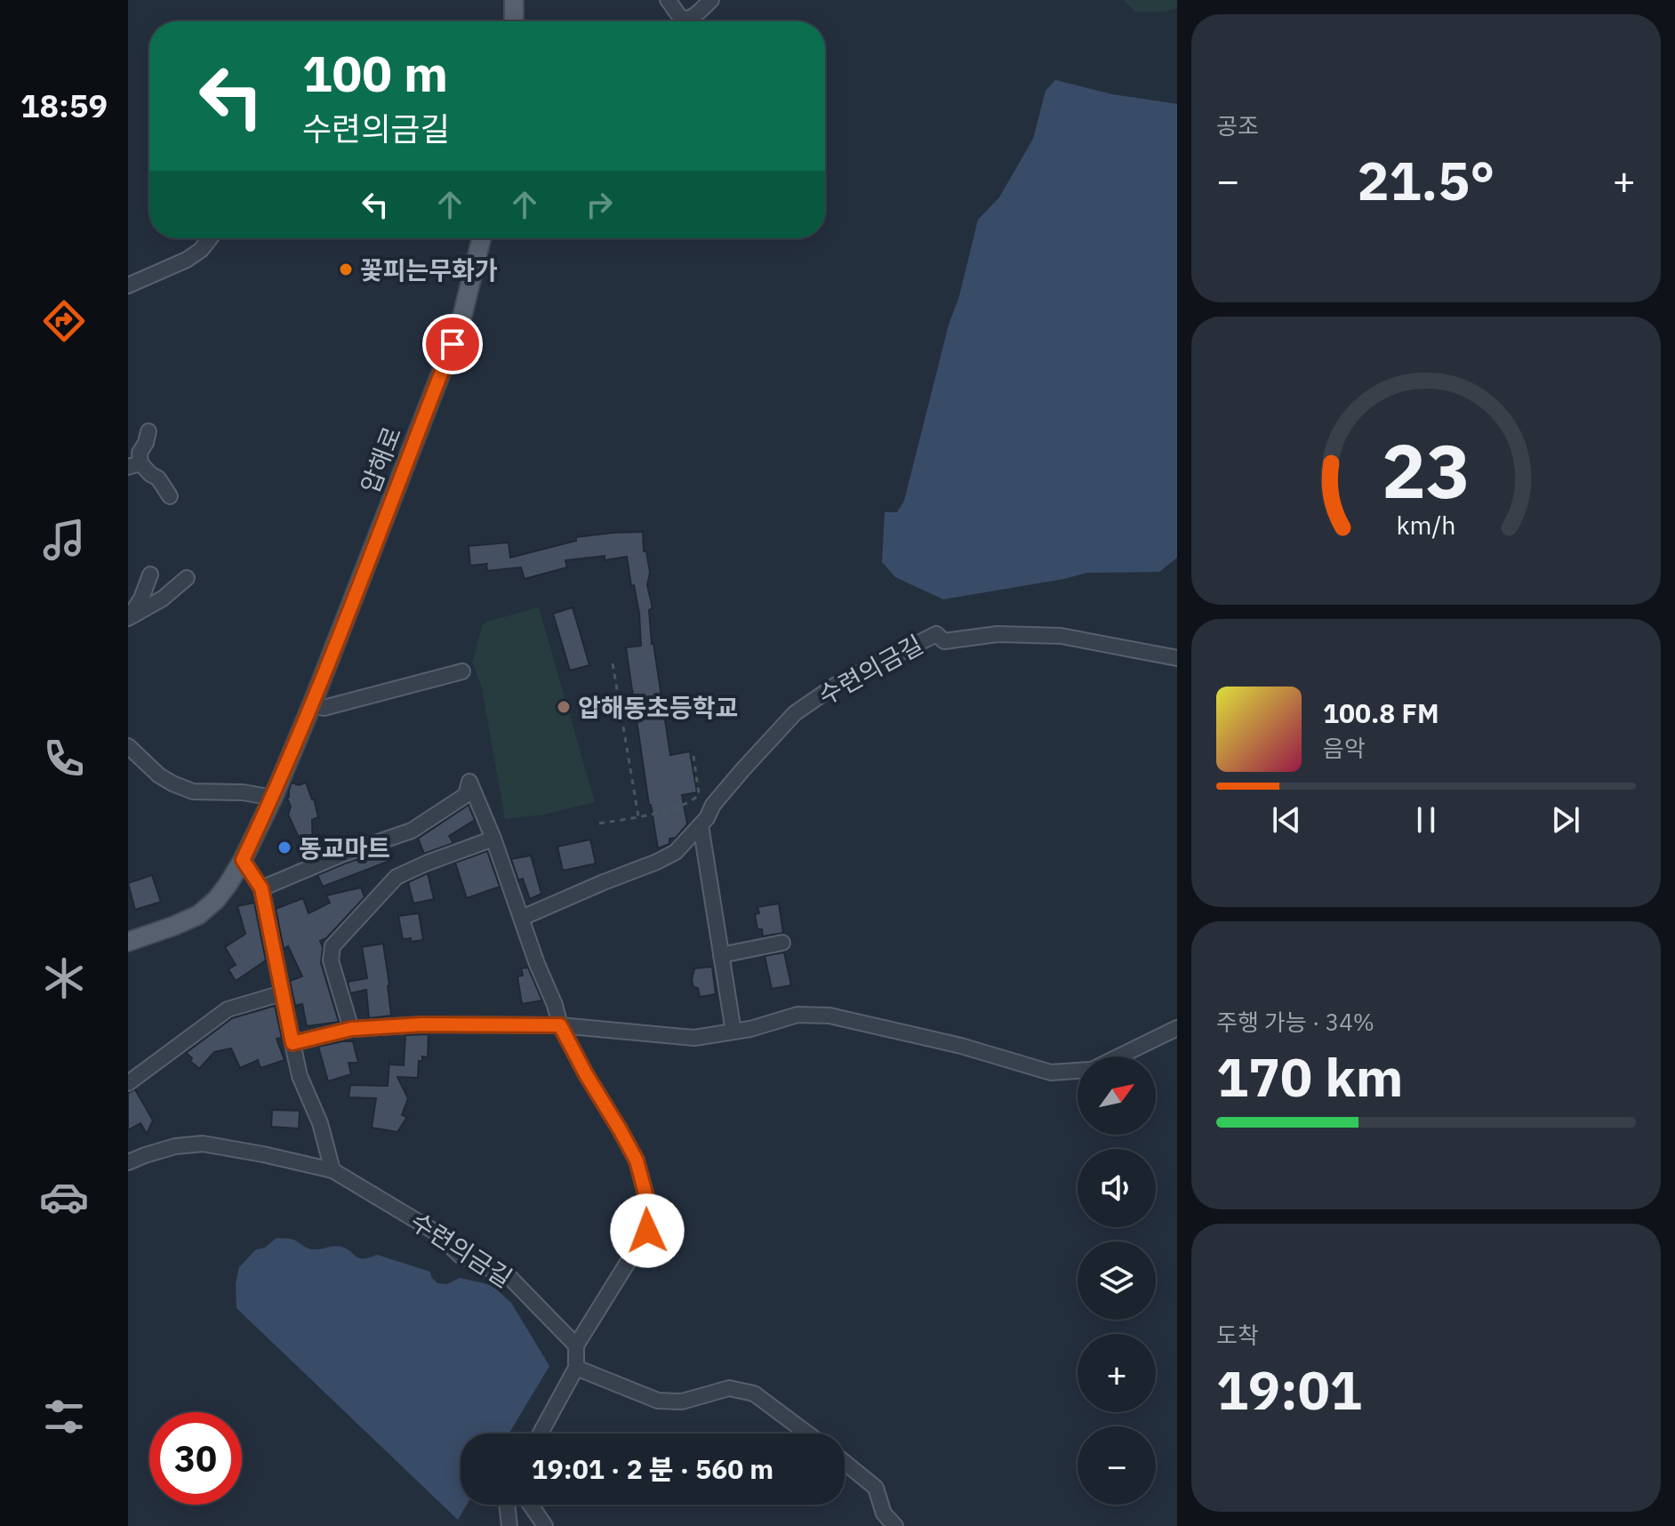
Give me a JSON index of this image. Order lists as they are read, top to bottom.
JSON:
{
  "streets": {
    "main road": ["압해로"],
    "street": ["수련의금길"]
  },
  "places": ["꽃피는무화가", "압해동초등학교", "동교마트"],
  "north": "top right",
  "page": {
    "tabs": "18:59",
    "tile": [
      "공조",
      ["주행 가능 · 34%", "170 km"],
      ["도착", "19:01"]
    ],
    "turn": ["100 m", "수련의금길"],
    "heat": ["−", "21.5°", "+"],
    "song": ["100.8 FM", "음악"],
    "map_buttons": ["+", "−"],
    "limit": "30",
    "trip": "19:01 · 2 분 · 560 m",
    "gauge": ["23", "km/h"]
  }
}
